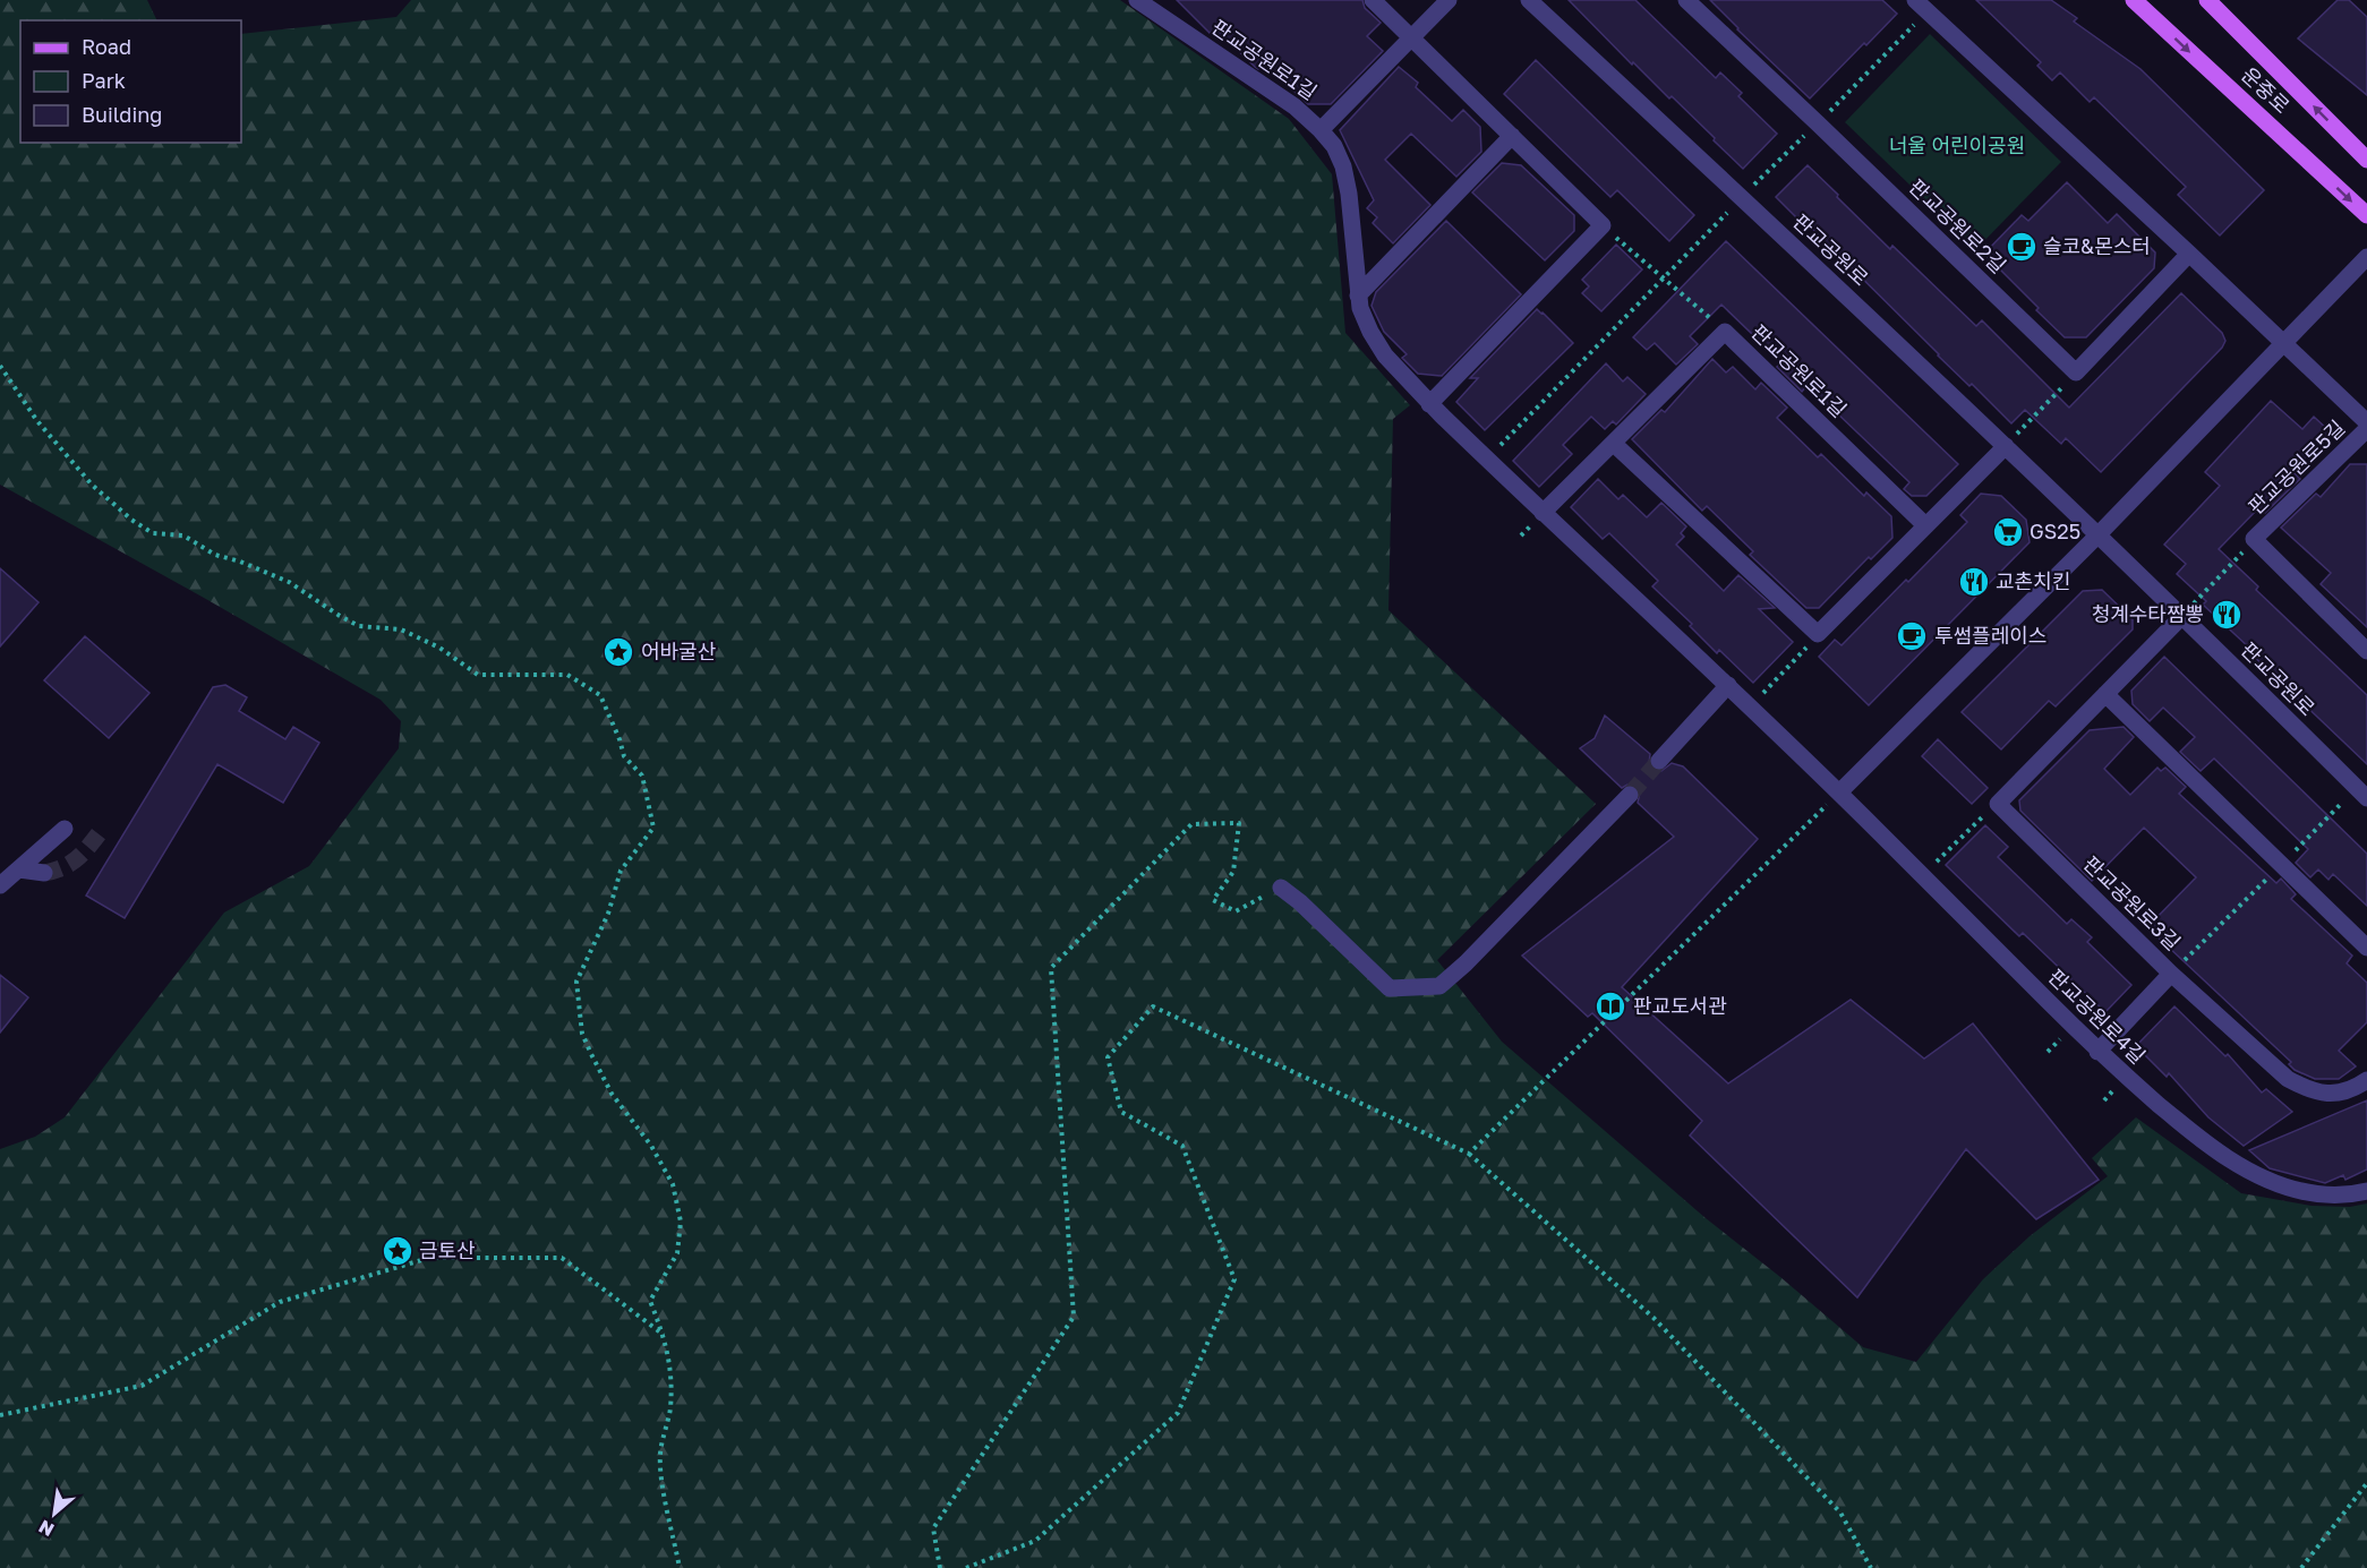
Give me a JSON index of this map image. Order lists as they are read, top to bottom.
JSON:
{
  "streets": {
    "main road": ["운중로"],
    "street": [
      "판교공원로1길",
      "판교공원로2길",
      "판교공원로",
      "판교공원로5길",
      "판교공원로3길",
      "판교공원로4길"
    ]
  },
  "crossings": [
    ["판교공원로1길", "판교공원로4길"]
  ],
  "parks": ["너울 어린이공원"],
  "places": {
    "cafe": ["슬코&몬스터", "투썸플레이스"],
    "supermarket": ["GS25"],
    "restaurant": ["교촌치킨", "청계수타짬뽕"],
    "place": ["어바굴산", "금토산"],
    "library": ["판교도서관"]
  },
  "legend": ["Road", "Park", "Building"],
  "north": "bottom left"
}
